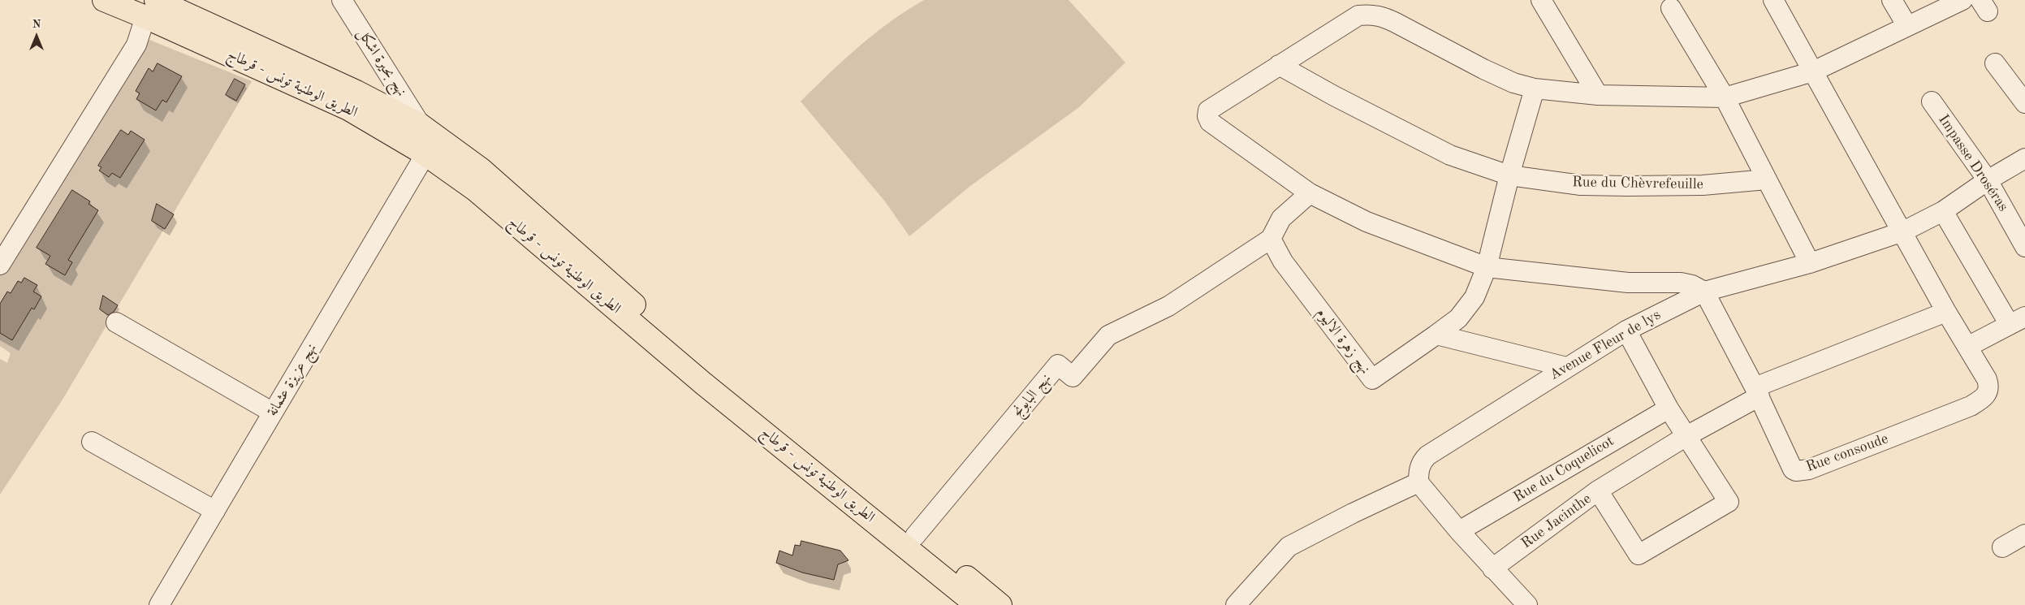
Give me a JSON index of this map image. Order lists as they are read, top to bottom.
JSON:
{
  "streets": {
    "main road": ["الطريق الوطنية تونس - قرطاج"],
    "street": [
      "نهج بحيرة اشكل",
      "Impasse Droséras",
      "Rue du Chèvrefeuille",
      "نهج زهرة الاليوم",
      "Avenue Fleur de lys",
      "نهج عزيزة عثمانة",
      "نهج البابونج",
      "Rue consoude",
      "Rue du Coquelicot",
      "Rue Jacinthe"
    ]
  },
  "crossings": [
    ["نهج بحيرة اشكل", "الطريق الوطنية تونس - قرطاج"],
    ["الطريق الوطنية تونس - قرطاج", "نهج عزيزة عثمانة"],
    ["الطريق الوطنية تونس - قرطاج", "نهج البابونج"],
    ["Impasse Droséras", "Avenue Fleur de lys"],
    ["نهج زهرة الاليوم", "نهج البابونج"]
  ],
  "north": "top"
}
